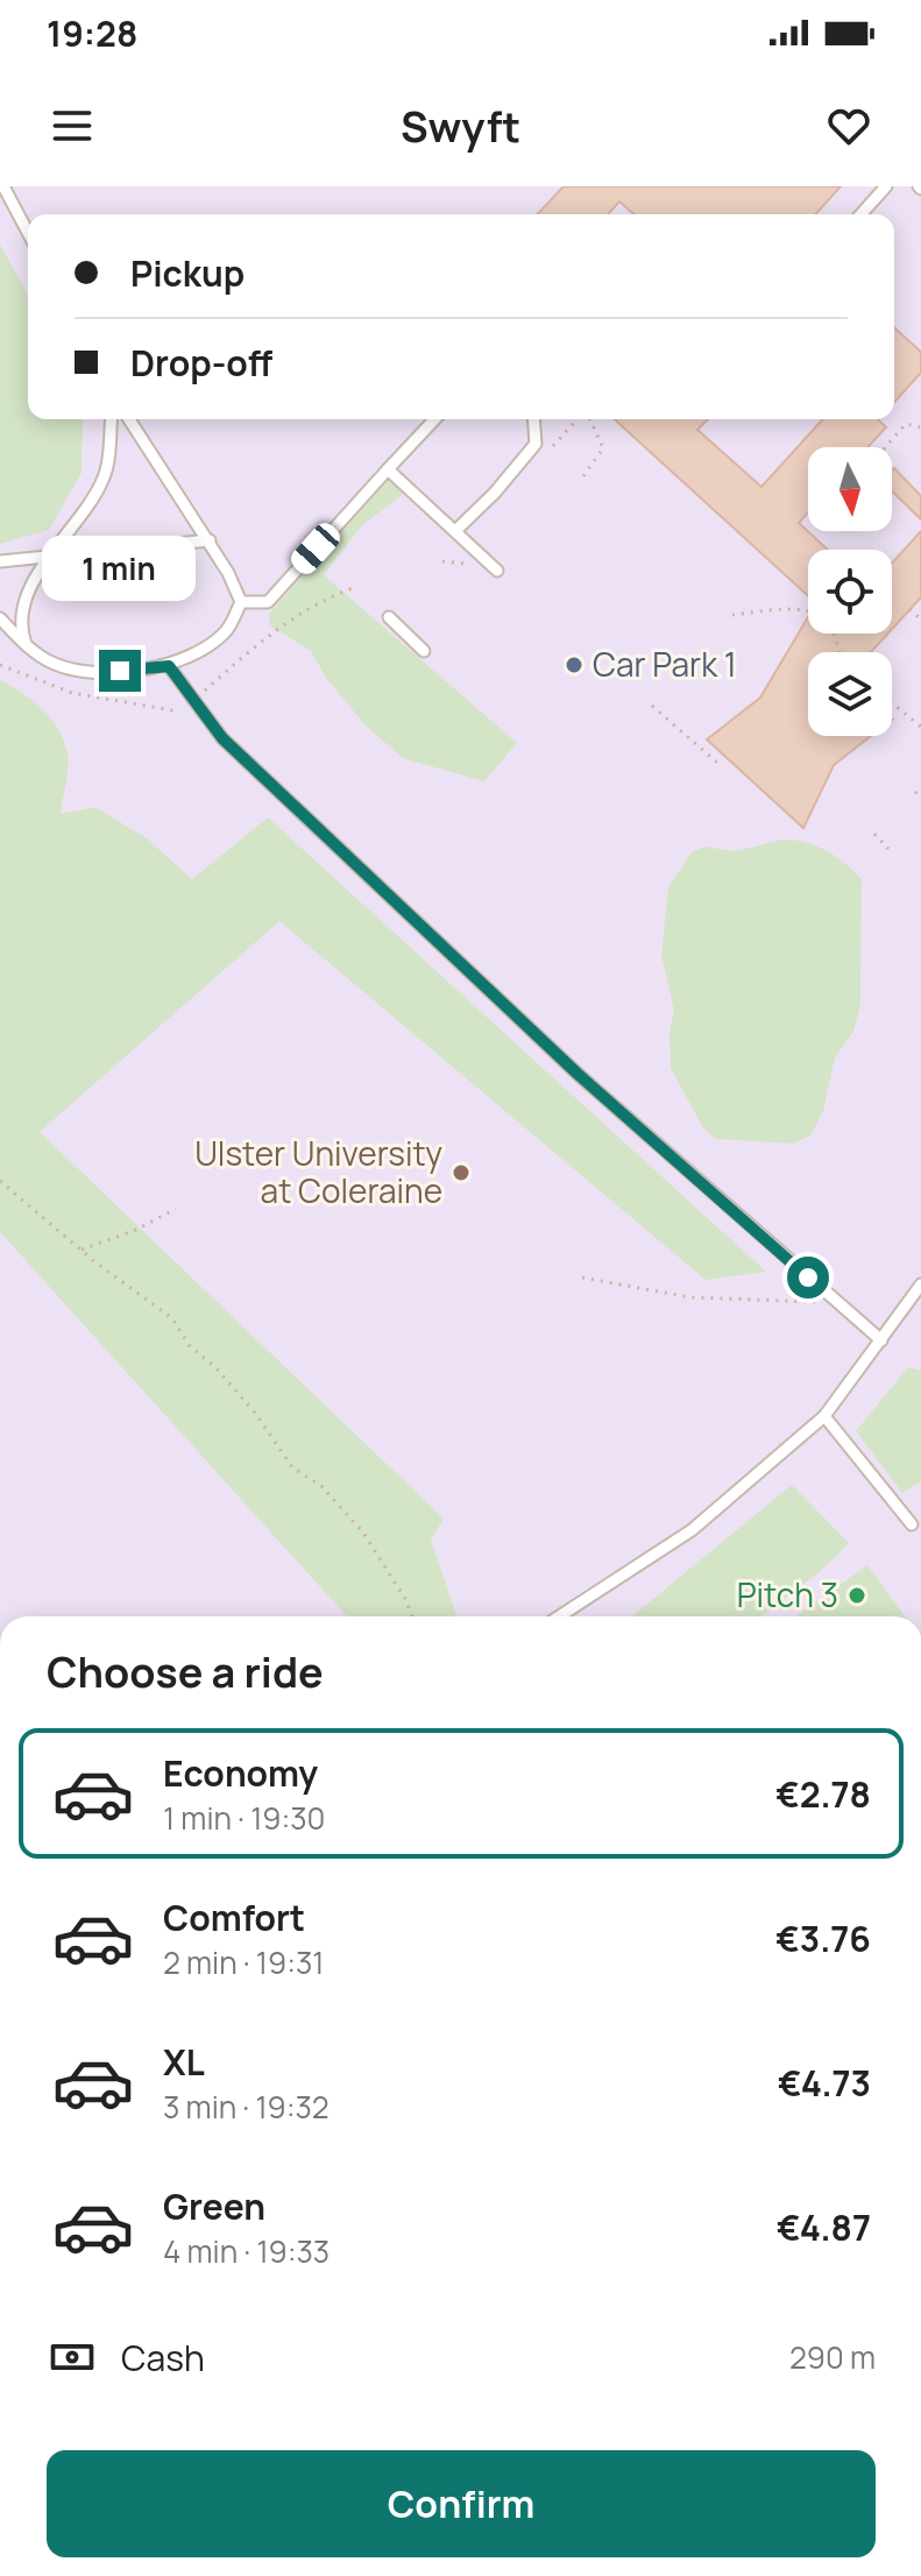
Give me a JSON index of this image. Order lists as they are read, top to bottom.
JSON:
{
  "places": ["Car Park 1", "Ulster University at Coleraine", "Pitch 3"],
  "north": "bottom",
  "page": {
    "status": "19:28",
    "header": "Swyft",
    "banner": ["Pickup", "Drop-off"],
    "bubble": "1 min",
    "heading": "Choose a ride",
    "list": [
      {
        "name": "Economy",
        "note": "1 min · 19:30",
        "value": "€2.78"
      },
      {
        "name": "Comfort",
        "note": "2 min · 19:31",
        "value": "€3.76"
      },
      {
        "name": "XL",
        "note": "3 min · 19:32",
        "value": "€4.73"
      },
      {
        "name": "Green",
        "note": "4 min · 19:33",
        "value": "€4.87"
      }
    ],
    "pay": ["Cash", "290 m"],
    "buttons": "Confirm"
  }
}
